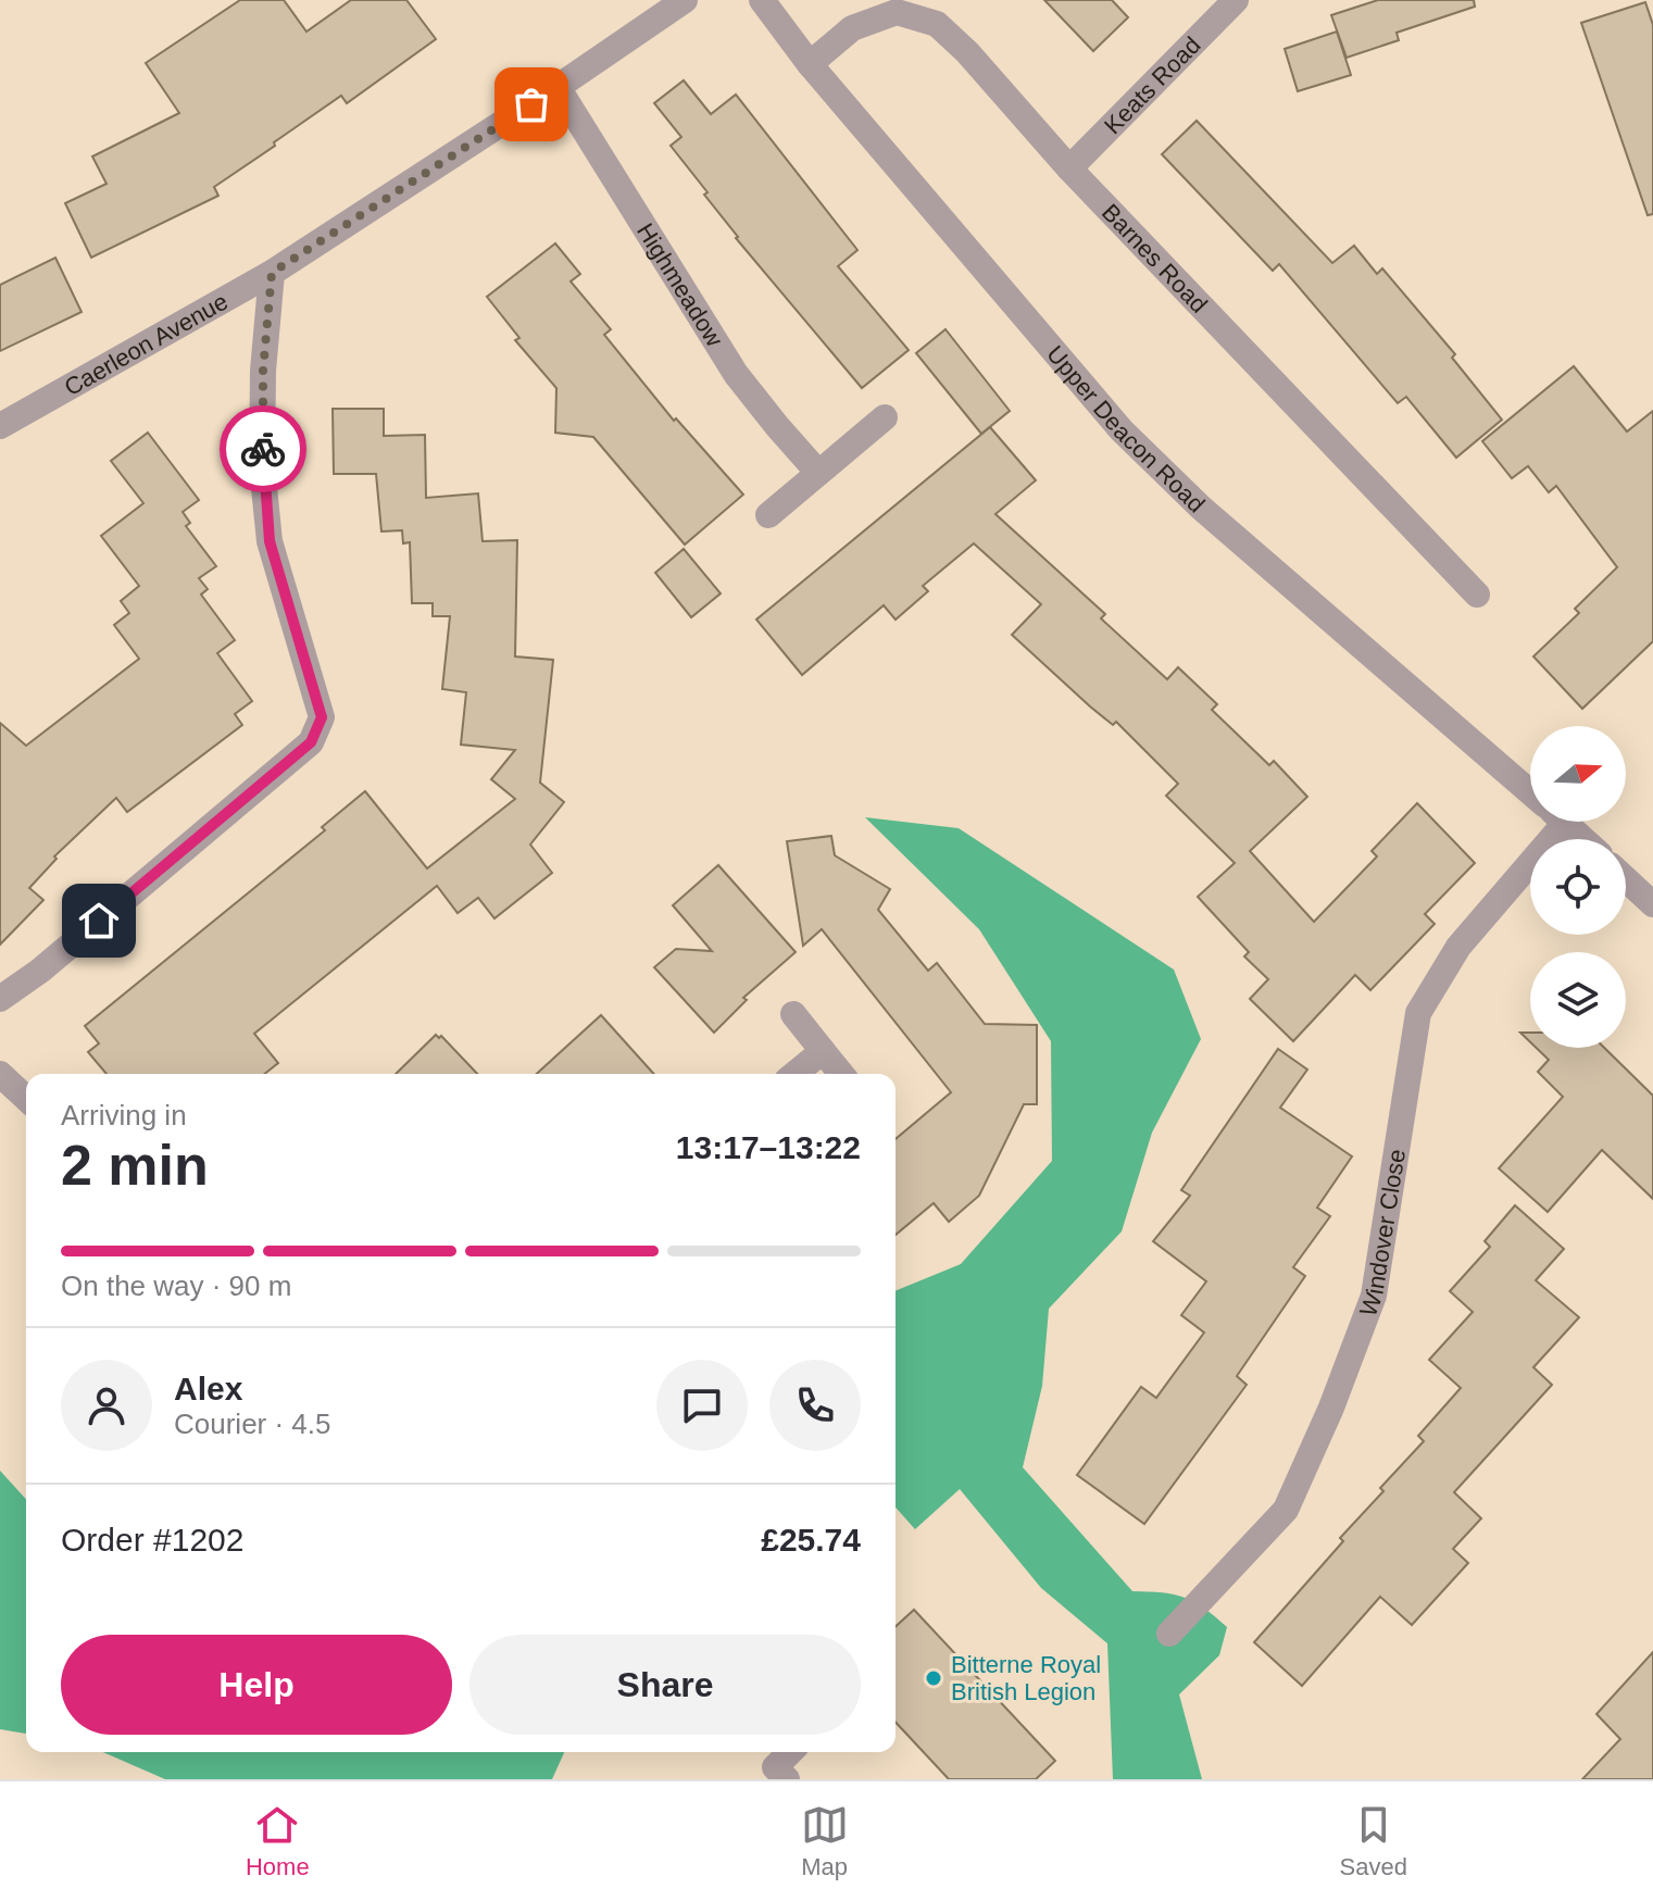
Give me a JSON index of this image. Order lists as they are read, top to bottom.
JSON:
{
  "streets": {
    "street": [
      "Keats Road",
      "Barnes Road",
      "Highmeadow",
      "Caerleon Avenue",
      "Upper Deacon Road",
      "Windover Close"
    ]
  },
  "crossings": [
    ["Keats Road", "Barnes Road"],
    ["Barnes Road", "Upper Deacon Road"],
    ["Highmeadow", "Caerleon Avenue"]
  ],
  "places": ["Bitterne Royal British Legion"],
  "north": "right",
  "page": {
    "heading": ["2 min", "Arriving in", "13:17–13:22"],
    "panel": [
      "Alex",
      "Courier · 4.5",
      "Order #1202",
      "£25.74"
    ],
    "bar": "On the way · 90 m",
    "buttons": ["Help", "Share"],
    "tabs": ["Home", "Map", "Saved"]
  }
}
